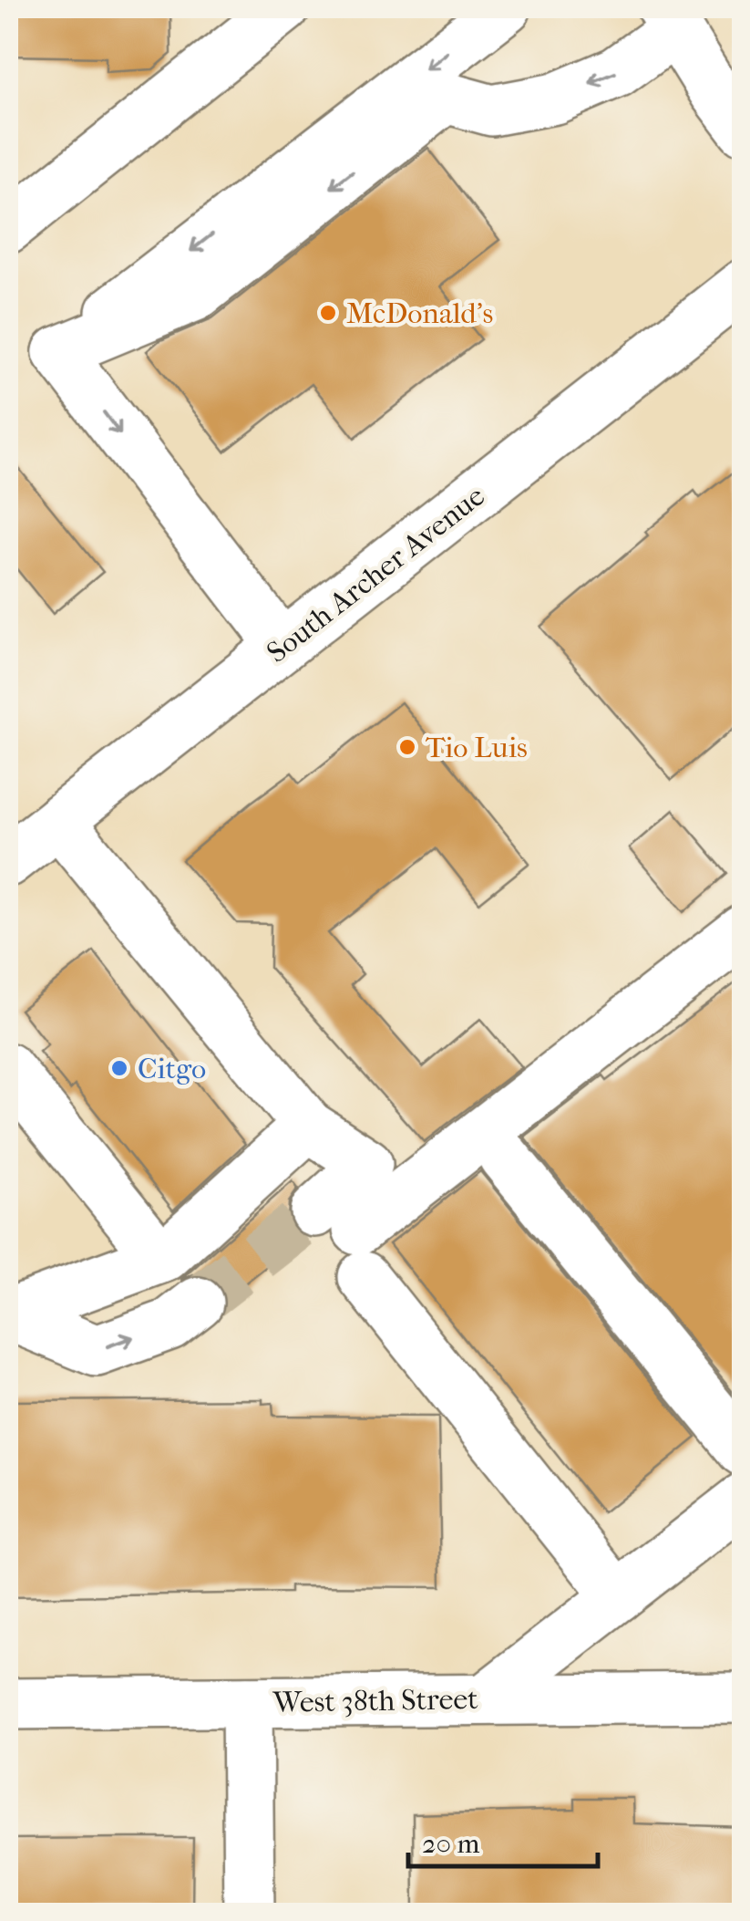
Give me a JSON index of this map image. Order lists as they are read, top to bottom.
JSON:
{
  "streets": {
    "street": ["South Archer Avenue", "West 38th Street"]
  },
  "places": ["McDonald's", "Tio Luis", "Citgo"],
  "scale_bar": "20 m"
}
